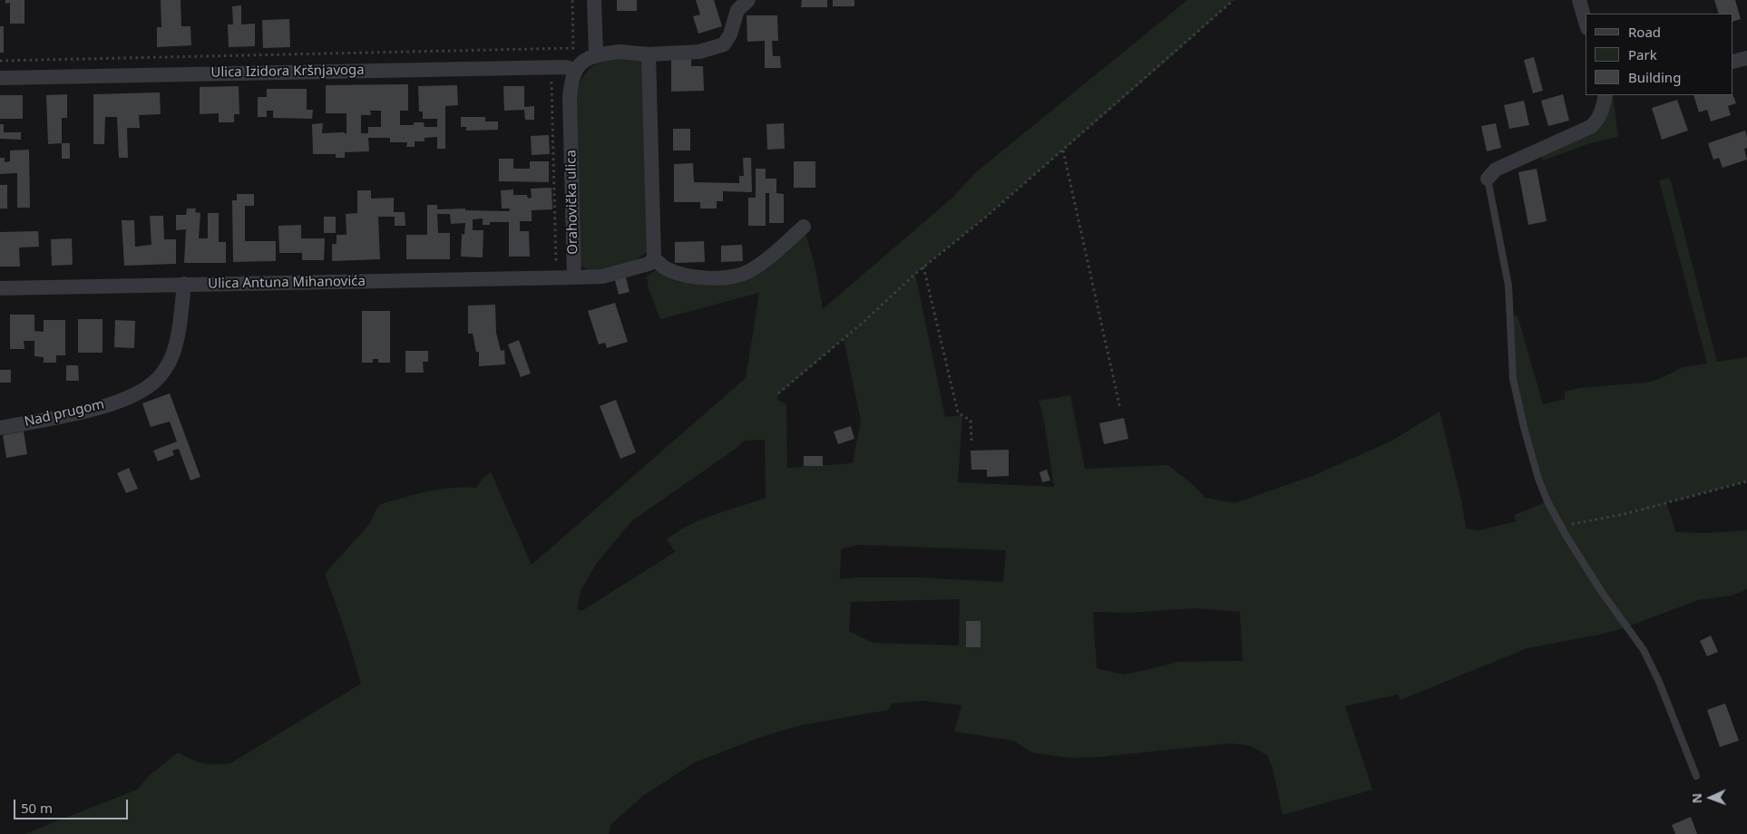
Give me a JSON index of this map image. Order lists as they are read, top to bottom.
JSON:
{
  "streets": {
    "street": [
      "Ulica Izidora Kršnjavoga",
      "Orahovička ulica",
      "Ulica Antuna Mihanovića",
      "Nad prugom"
    ]
  },
  "crossings": [
    ["Ulica Izidora Kršnjavoga", "Orahovička ulica"],
    ["Orahovička ulica", "Ulica Antuna Mihanovića"],
    ["Ulica Antuna Mihanovića", "Nad prugom"]
  ],
  "legend": ["Road", "Park", "Building"],
  "scale_bar": "50 m",
  "north": "left"
}
